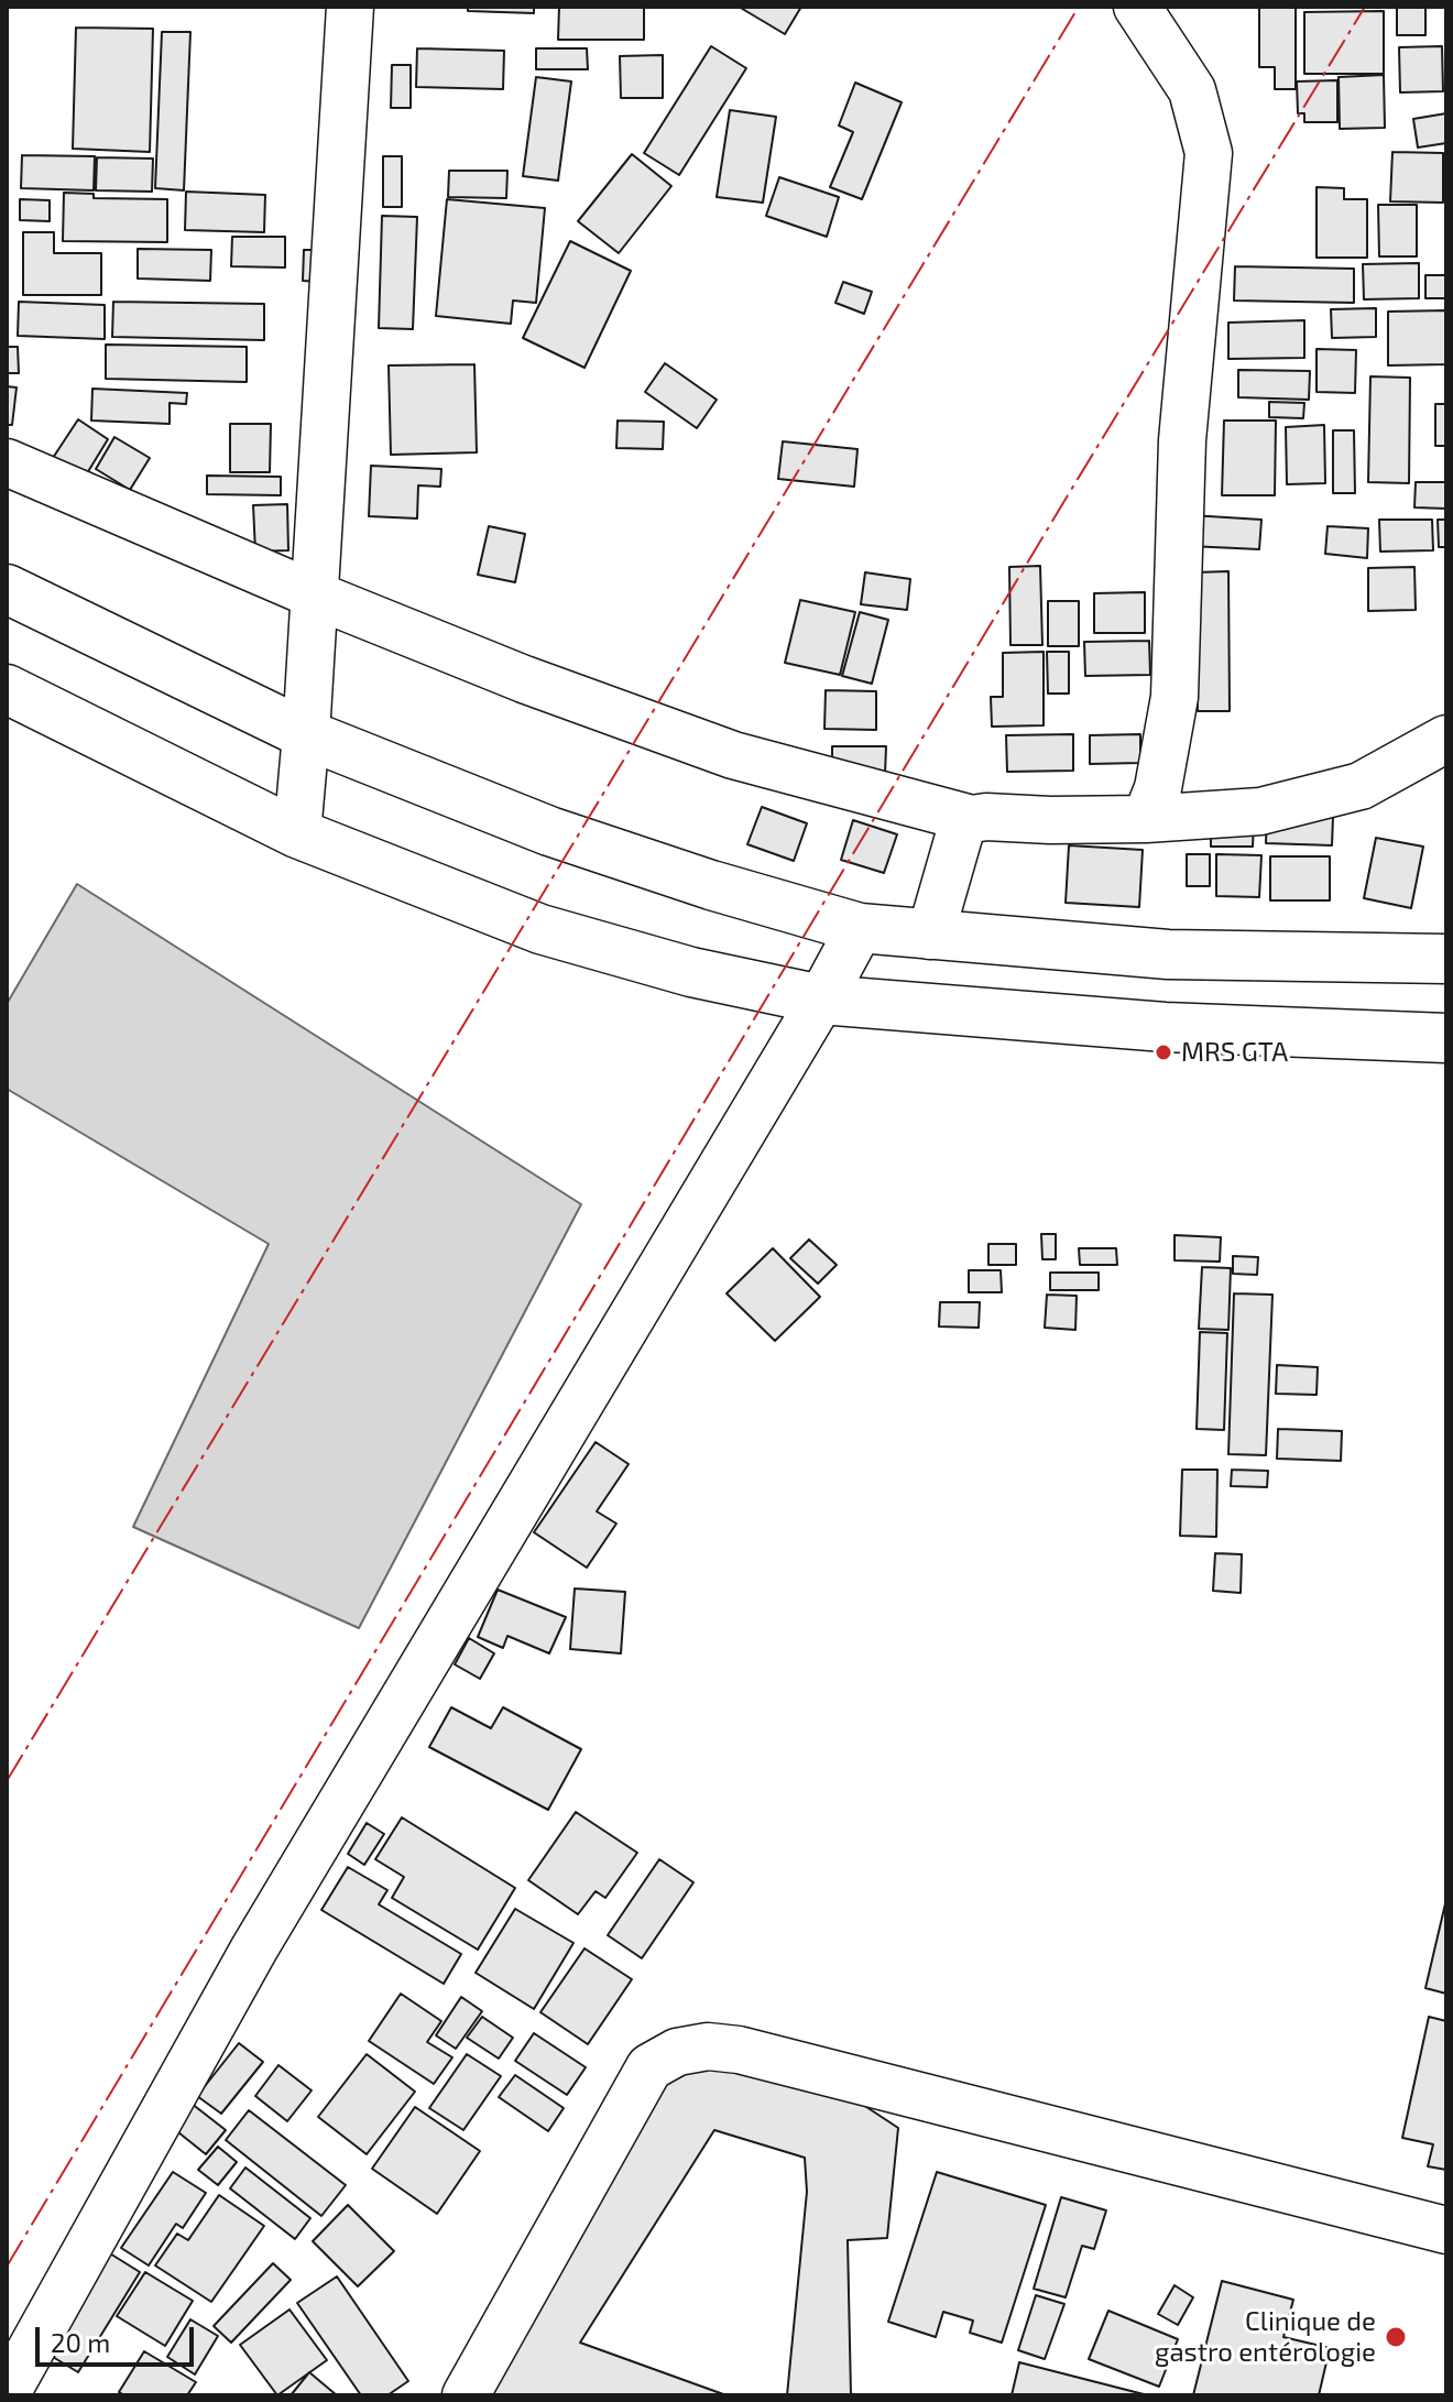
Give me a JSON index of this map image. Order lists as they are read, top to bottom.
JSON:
{
  "places": ["MRS GTA", "Clinique de gastro entérologie"],
  "scale_bar": "20 m"
}
